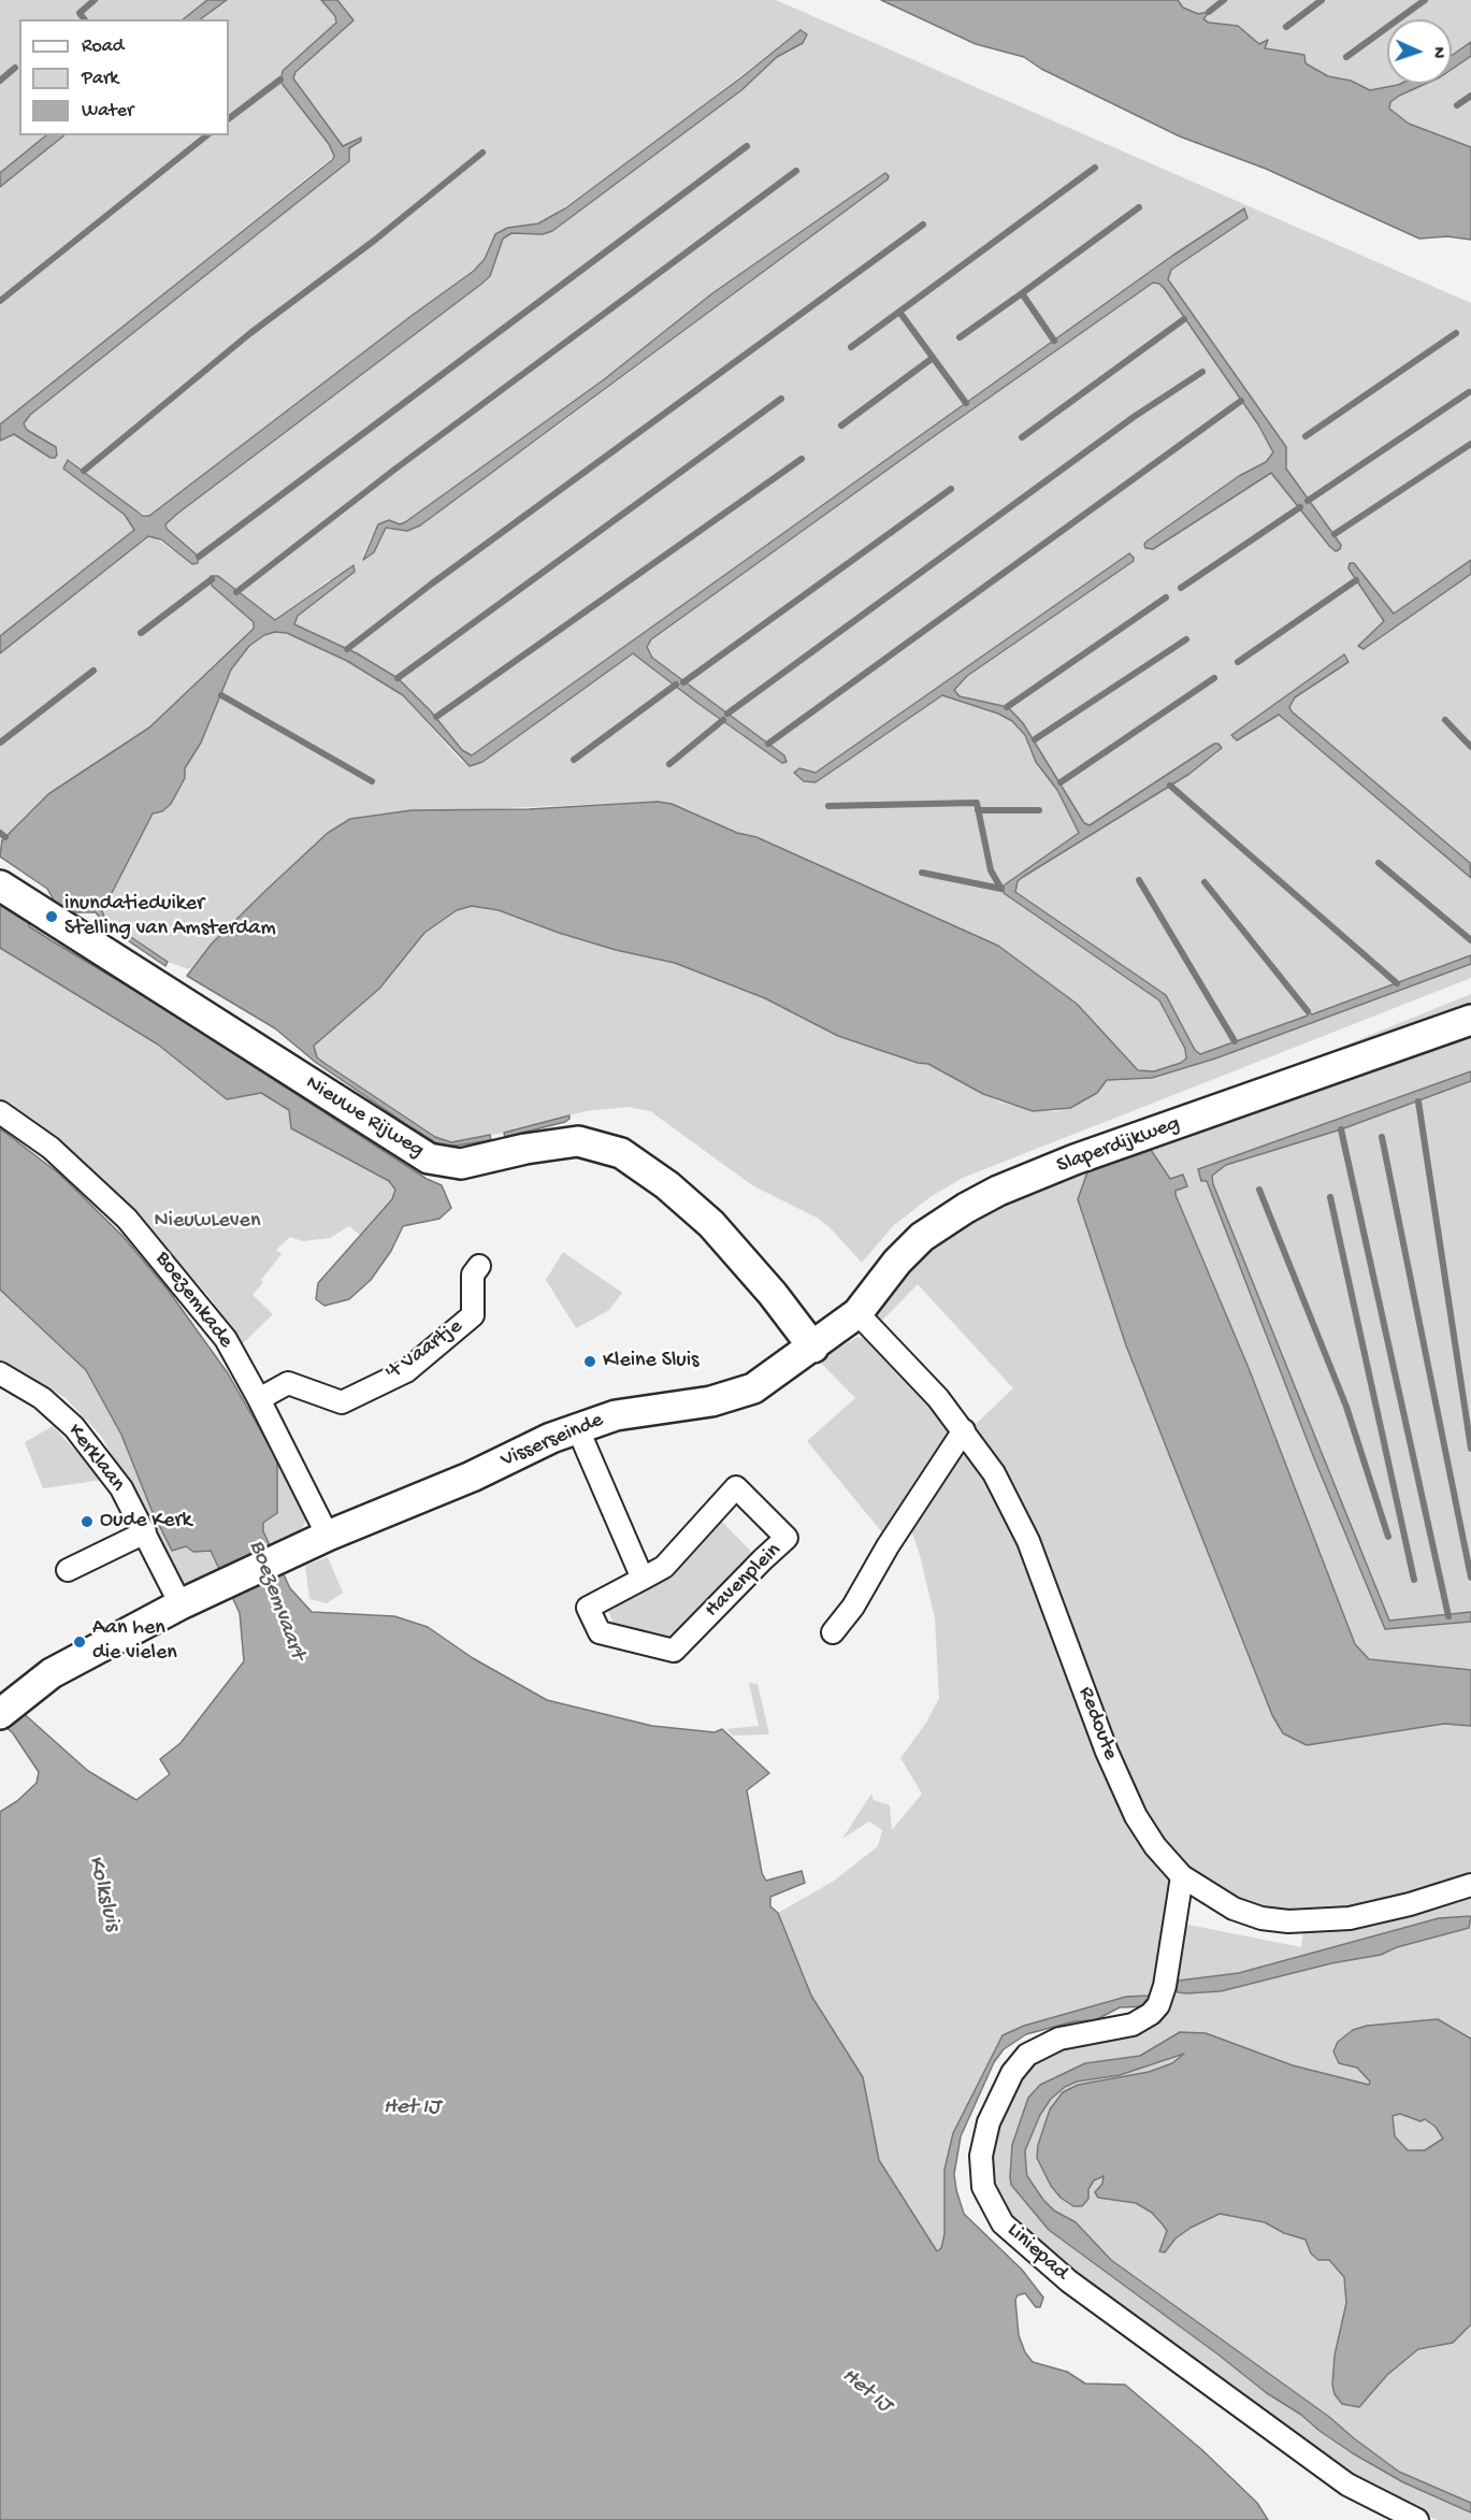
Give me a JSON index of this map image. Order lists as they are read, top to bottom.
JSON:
{
  "streets": {
    "street": [
      "Nieuwe Rijweg",
      "Slaperdijkweg",
      "Boezemkade",
      "'t Vaartje",
      "Visserseinde",
      "Kerklaan",
      "Havenplein",
      "Redoute",
      "Liniepad"
    ]
  },
  "crossings": [
    ["Nieuwe Rijweg", "Slaperdijkweg"],
    ["Nieuwe Rijweg", "Visserseinde"],
    ["Slaperdijkweg", "Visserseinde"],
    ["Slaperdijkweg", "Redoute"],
    ["Boezemkade", "'t Vaartje"],
    ["Boezemkade", "Visserseinde"],
    ["Visserseinde", "Kerklaan"],
    ["Redoute", "Liniepad"]
  ],
  "water": ["Boezemvaart", "Kolksluis", "Het IJ"],
  "parks": ["NieuwLeven"],
  "places": [
    "inundatieduiker Stelling van Amsterdam",
    "Kleine Sluis",
    "Oude Kerk",
    "Aan hen die vielen"
  ],
  "legend": ["Road", "Park", "Water"],
  "north": "right"
}
